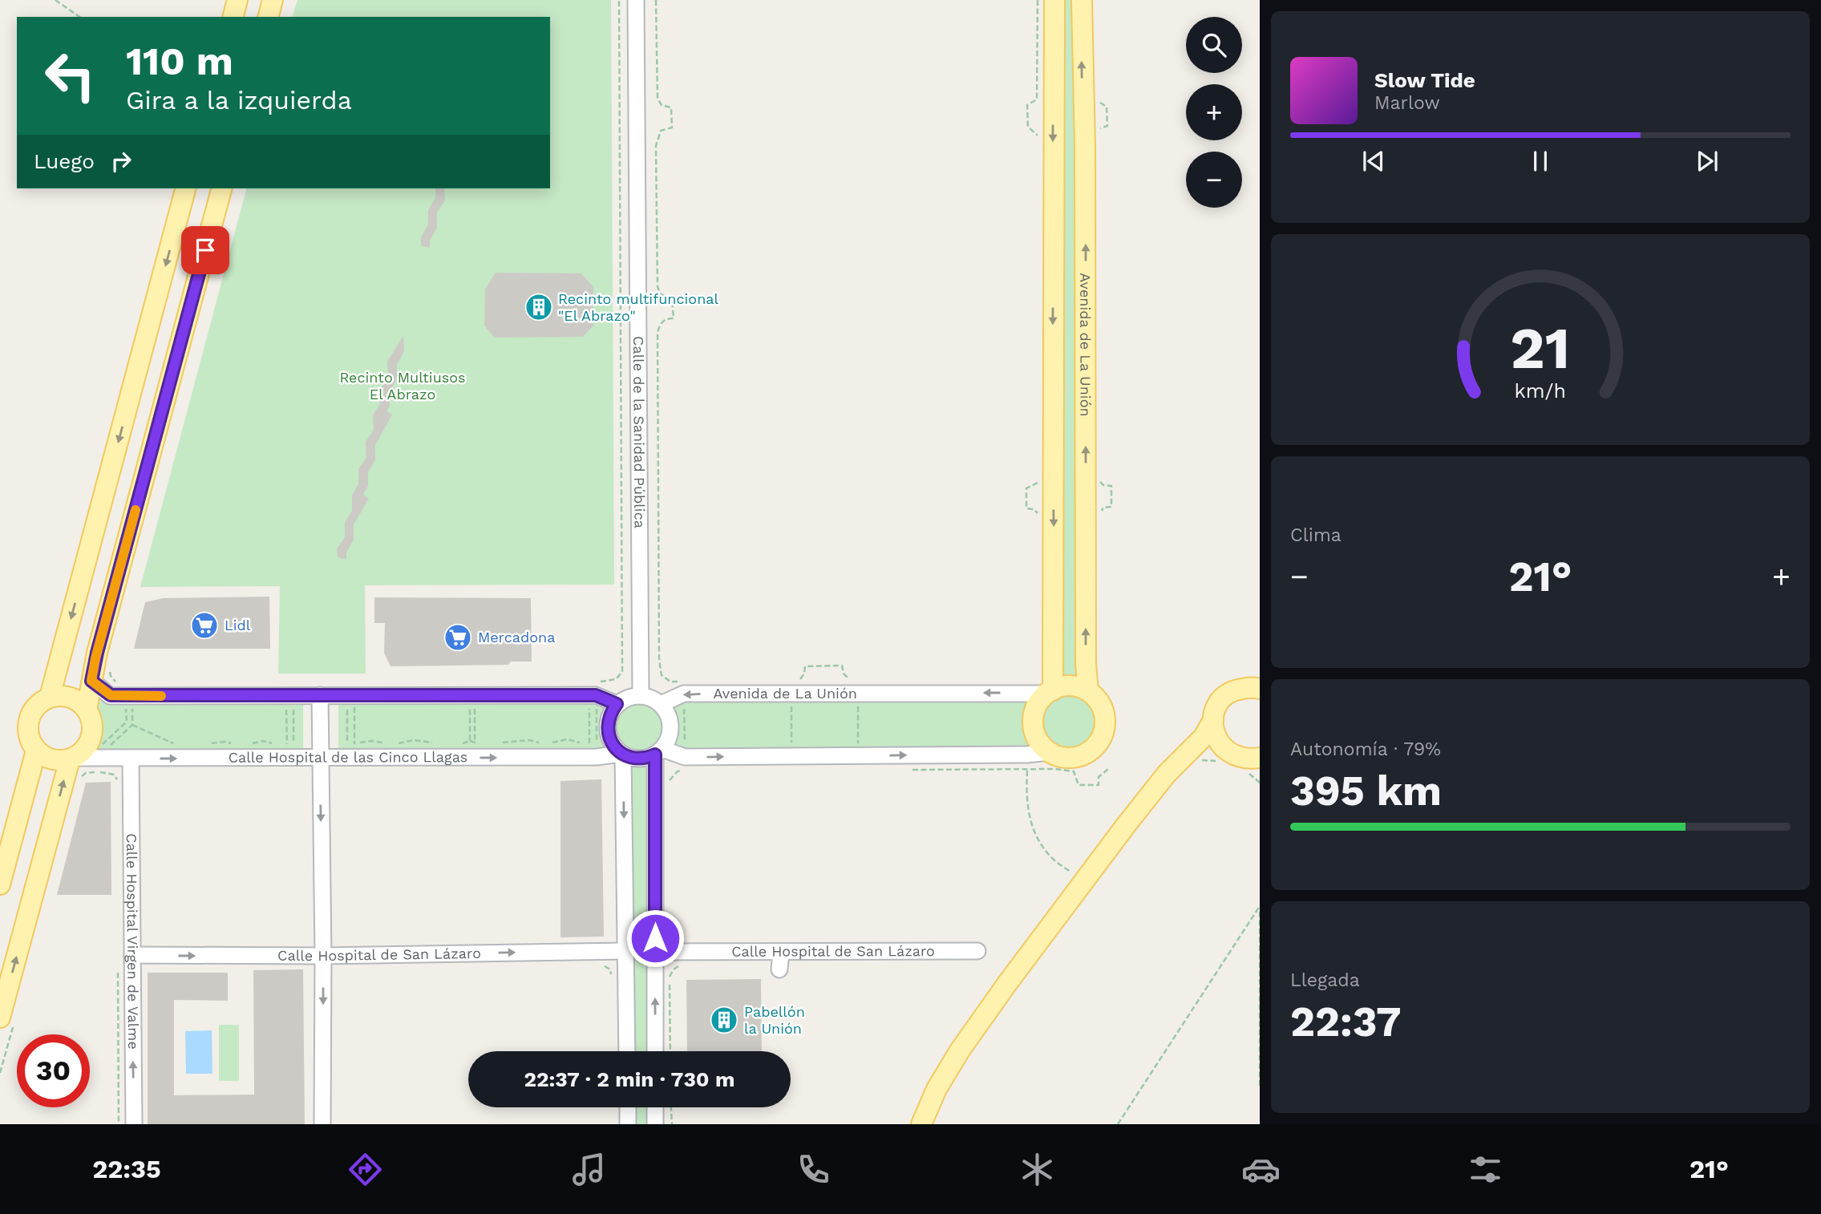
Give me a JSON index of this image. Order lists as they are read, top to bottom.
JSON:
{
  "streets": {
    "main road": ["Avenida de La Unión"],
    "street": [
      "Calle de la Sanidad Pública",
      "Calle Hospital de las Cinco Llagas",
      "Calle Hospital Virgen de Valme",
      "Calle Hospital de San Lázaro"
    ]
  },
  "crossings": [
    ["Avenida de La Unión", "Calle de la Sanidad Pública"],
    ["Avenida de La Unión", "Calle Hospital de las Cinco Llagas"],
    ["Calle de la Sanidad Pública", "Calle Hospital de las Cinco Llagas"],
    ["Calle Hospital de las Cinco Llagas", "Calle Hospital Virgen de Valme"],
    ["Calle Hospital Virgen de Valme", "Calle Hospital de San Lázaro"]
  ],
  "one_way": ["Calle Hospital Virgen de Valme", "Calle Hospital de San Lázaro"],
  "parks": ["Recinto Multiusos El Abrazo"],
  "places": {
    "building": ["Recinto multifuncional \"El Abrazo\"", "Pabellón la Unión"],
    "supermarket": ["Lidl", "Mercadona"]
  },
  "page": {
    "map_buttons": ["+", "−"],
    "turn": ["110 m", "Gira a la izquierda"],
    "song": ["Slow Tide", "Marlow"],
    "then": "Luego",
    "tile": [
      "Clima",
      ["Autonomía · 79%", "395 km"],
      ["Llegada", "22:37"]
    ],
    "heat": ["−", "21°", "+"],
    "limit": "30",
    "trip": "22:37 · 2 min · 730 m",
    "tabs": ["22:35", "21°"],
    "gauge": ["21", "km/h"]
  }
}
